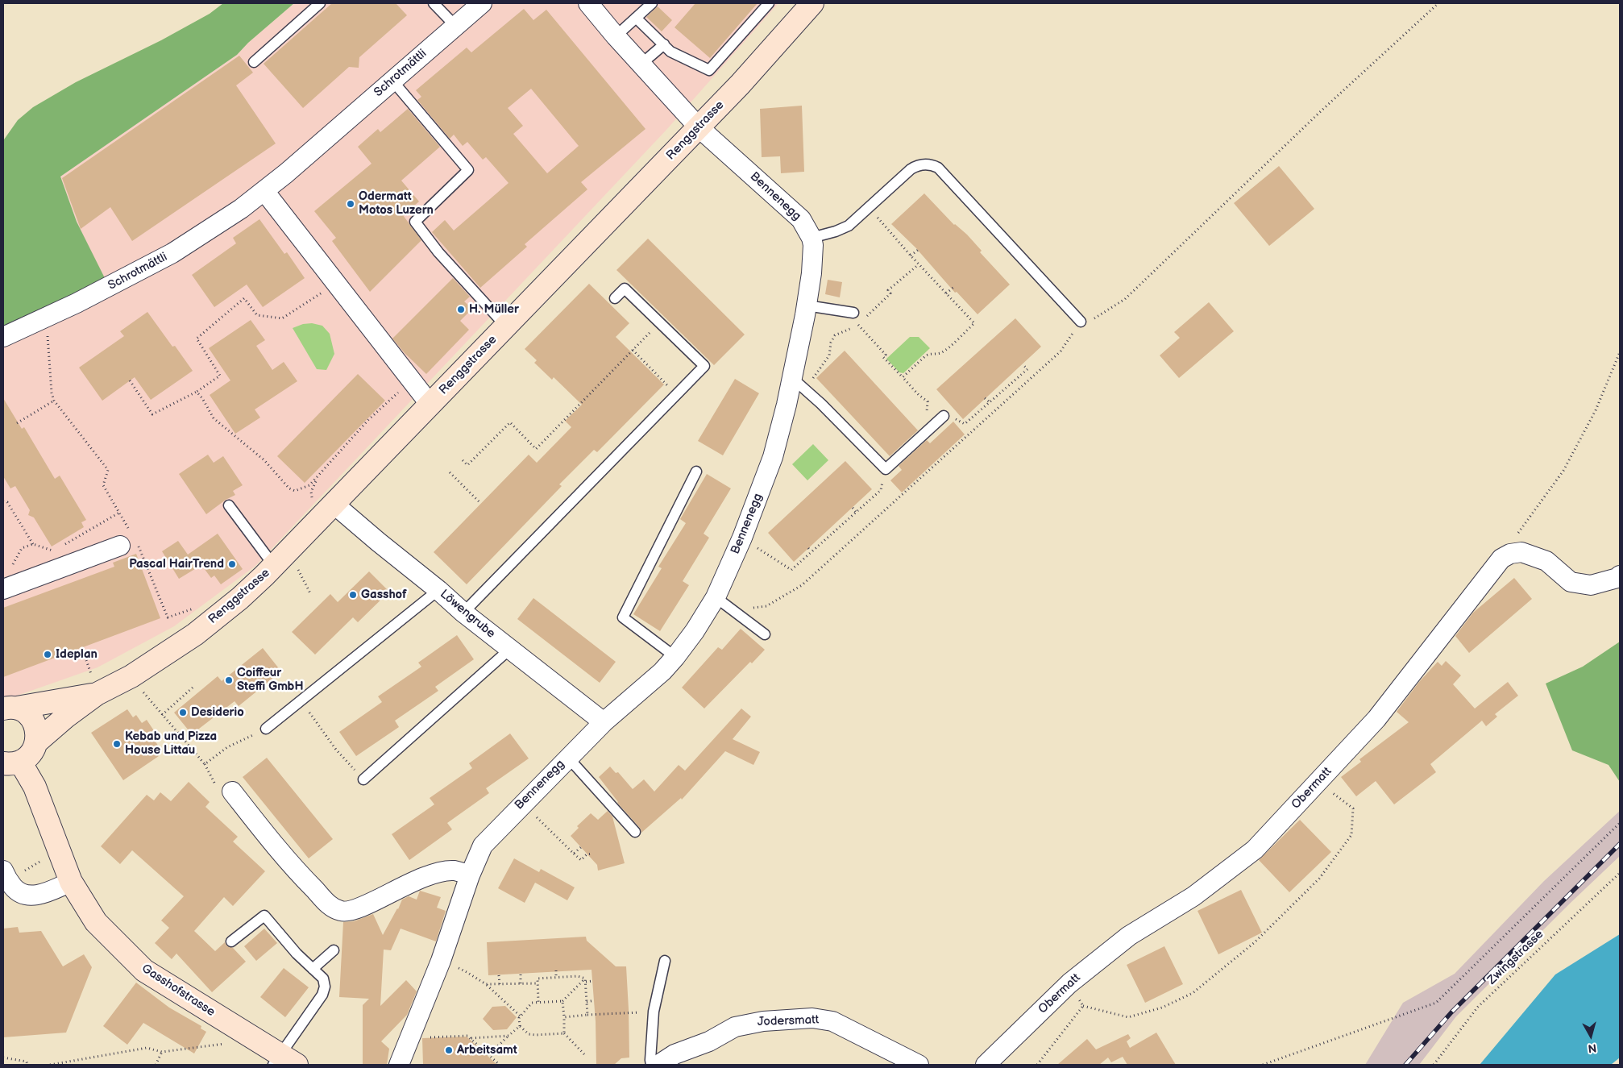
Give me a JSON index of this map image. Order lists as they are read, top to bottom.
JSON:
{
  "streets": {
    "main road": ["Renggstrasse", "Gasshofstrasse"],
    "street": [
      "Schrotmättli",
      "Bennenegg",
      "Löwengrube",
      "Obermatt",
      "Jodersmatt"
    ],
    "path": ["Zwingstrasse"]
  },
  "crossings": [
    ["Renggstrasse", "Bennenegg"],
    ["Renggstrasse", "Löwengrube"],
    ["Bennenegg", "Löwengrube"]
  ],
  "places": [
    "Odermatt Motos Luzern",
    "H. Müller",
    "Pascal HairTrend",
    "Gasshof",
    "Ideplan",
    "Coiffeur Steffi GmbH",
    "Desiderio",
    "Kebab und Pizza House Littau",
    "Arbeitsamt"
  ],
  "north": "bottom"
}
